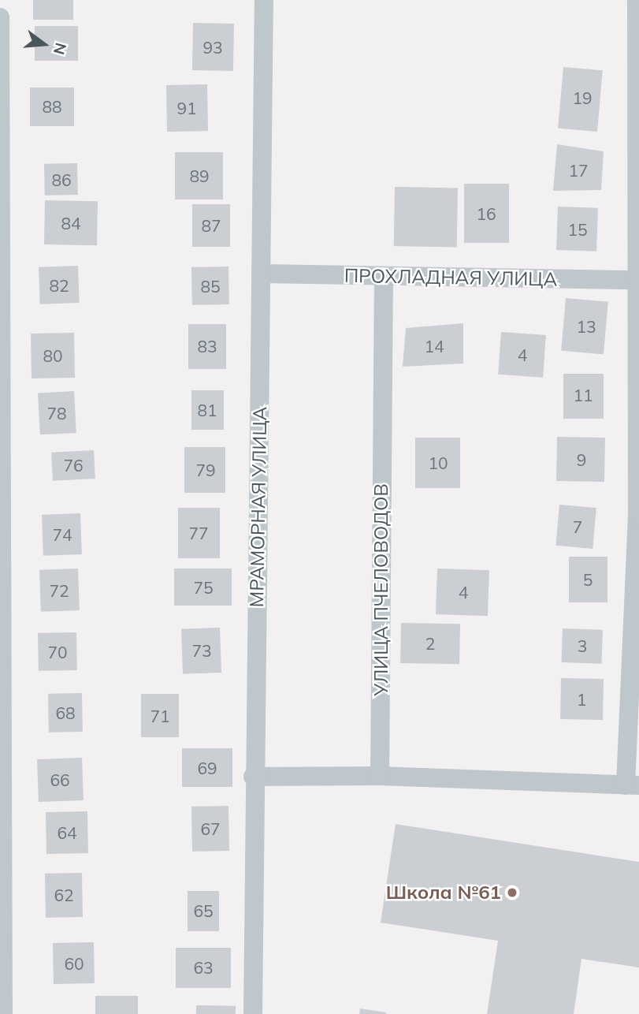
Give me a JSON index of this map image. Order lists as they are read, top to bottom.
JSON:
{
  "streets": {
    "street": ["ПРОХЛАДНАЯ УЛИЦА", "МРАМОРНАЯ УЛИЦА", "УЛИЦА ПЧЕЛОВОДОВ"]
  },
  "crossings": [
    ["ПРОХЛАДНАЯ УЛИЦА", "МРАМОРНАЯ УЛИЦА"],
    ["ПРОХЛАДНАЯ УЛИЦА", "УЛИЦА ПЧЕЛОВОДОВ"]
  ],
  "places": ["Школа №61"],
  "house_numbers": [
    "93",
    "19",
    "88",
    "91",
    "17",
    "89",
    "86",
    "16",
    "84",
    "87",
    "15",
    "82",
    "85",
    "13",
    "83",
    "14",
    "4",
    "80",
    "11",
    "81",
    "78",
    "9",
    "10",
    "76",
    "79",
    "7",
    "77",
    "74",
    "5",
    "75",
    "72",
    "4",
    "2",
    "3",
    "73",
    "70",
    "1",
    "68",
    "71",
    "69",
    "66",
    "67",
    "64",
    "62",
    "65",
    "60",
    "63"
  ],
  "north": "right"
}
